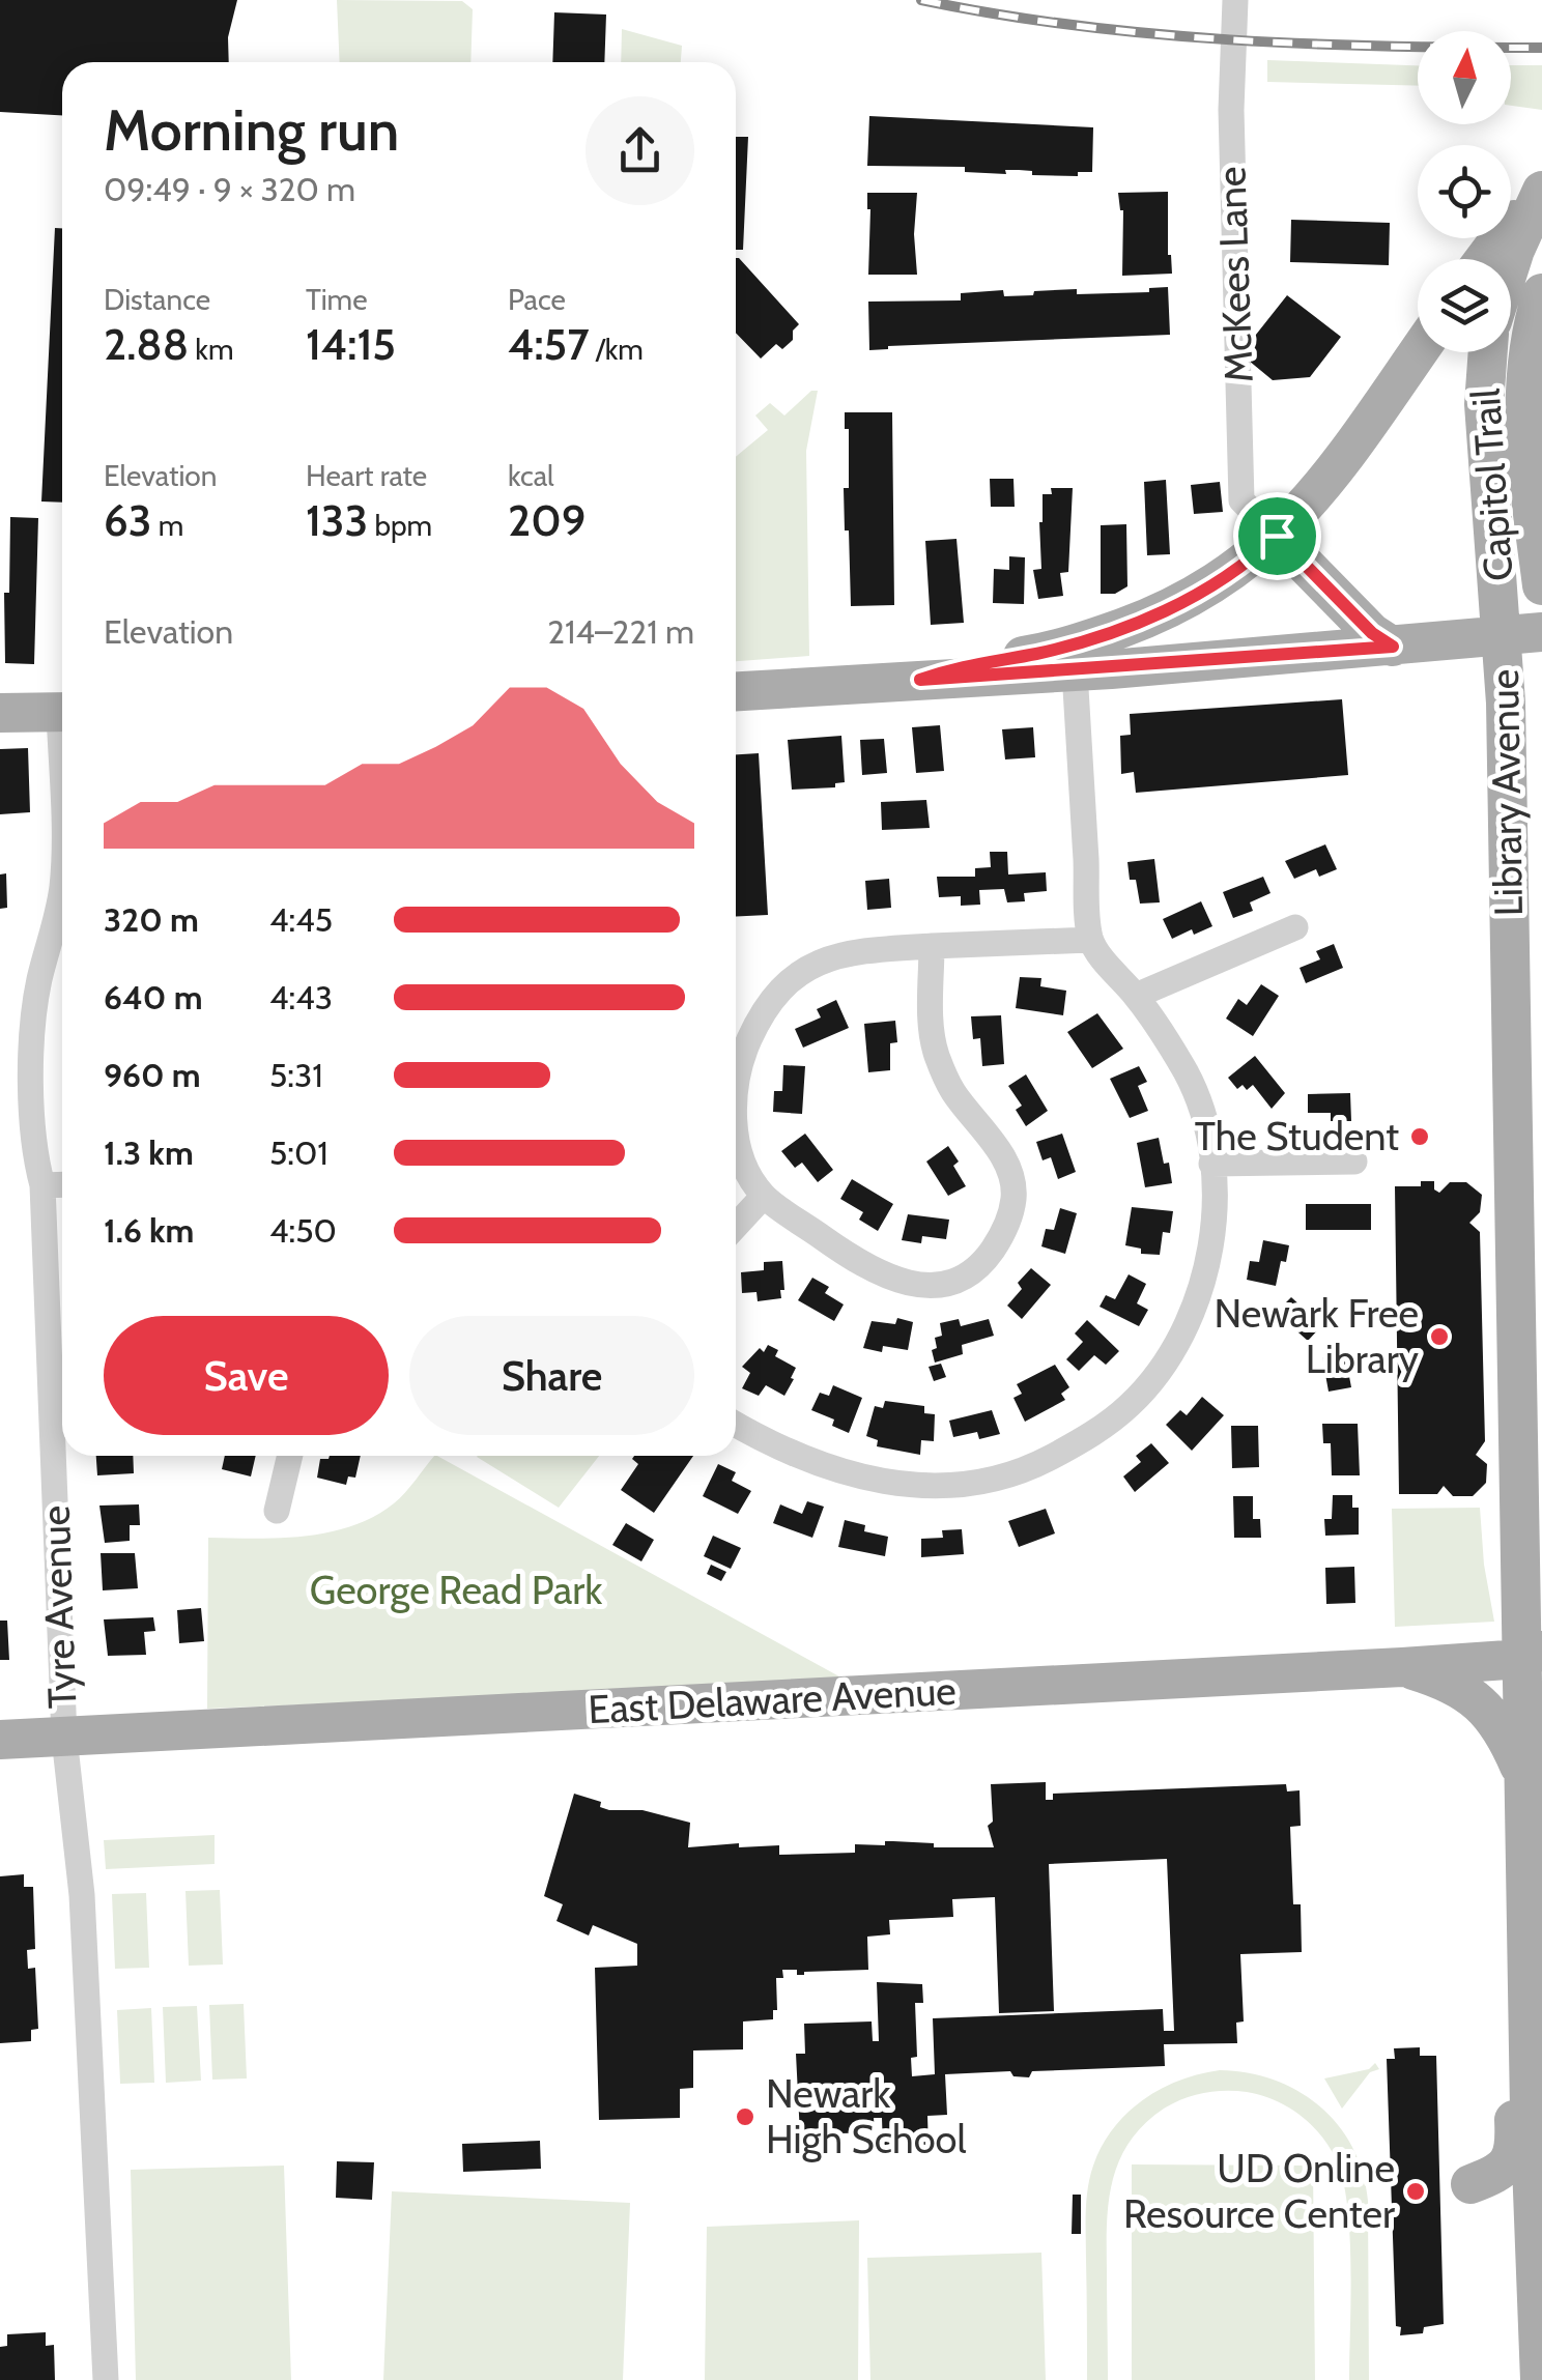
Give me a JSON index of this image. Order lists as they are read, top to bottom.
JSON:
{
  "streets": {
    "main road": ["Capitol Trail", "Library Avenue", "East Delaware Avenue"],
    "street": ["McKees Lane", "Tyre Avenue"]
  },
  "crossings": [
    ["Capitol Trail", "Library Avenue"],
    ["Library Avenue", "East Delaware Avenue"],
    ["Tyre Avenue", "East Delaware Avenue"]
  ],
  "parks": ["George Read Park"],
  "places": [
    "The Student",
    "Newark Free Library",
    "Newark High School",
    "UD Online Resource Center"
  ],
  "north": "top",
  "page": {
    "heading": ["Morning run", "09:49 · 9 × 320 m"],
    "stats": [
      ["Distance", "2.88 km"],
      ["Time", "14:15"],
      ["Pace", "4:57 /km"],
      ["Elevation", "63 m"],
      ["Heart rate", "133 bpm"],
      ["kcal", "209"]
    ],
    "chart": ["Elevation", "214–221 m"],
    "list": [
      {
        "name": "320 m",
        "note": "4:45"
      },
      {
        "name": "640 m",
        "note": "4:43"
      },
      {
        "name": "960 m",
        "note": "5:31"
      },
      {
        "name": "1.3 km",
        "note": "5:01"
      },
      {
        "name": "1.6 km",
        "note": "4:50"
      }
    ],
    "buttons": ["Save", "Share"]
  }
}
